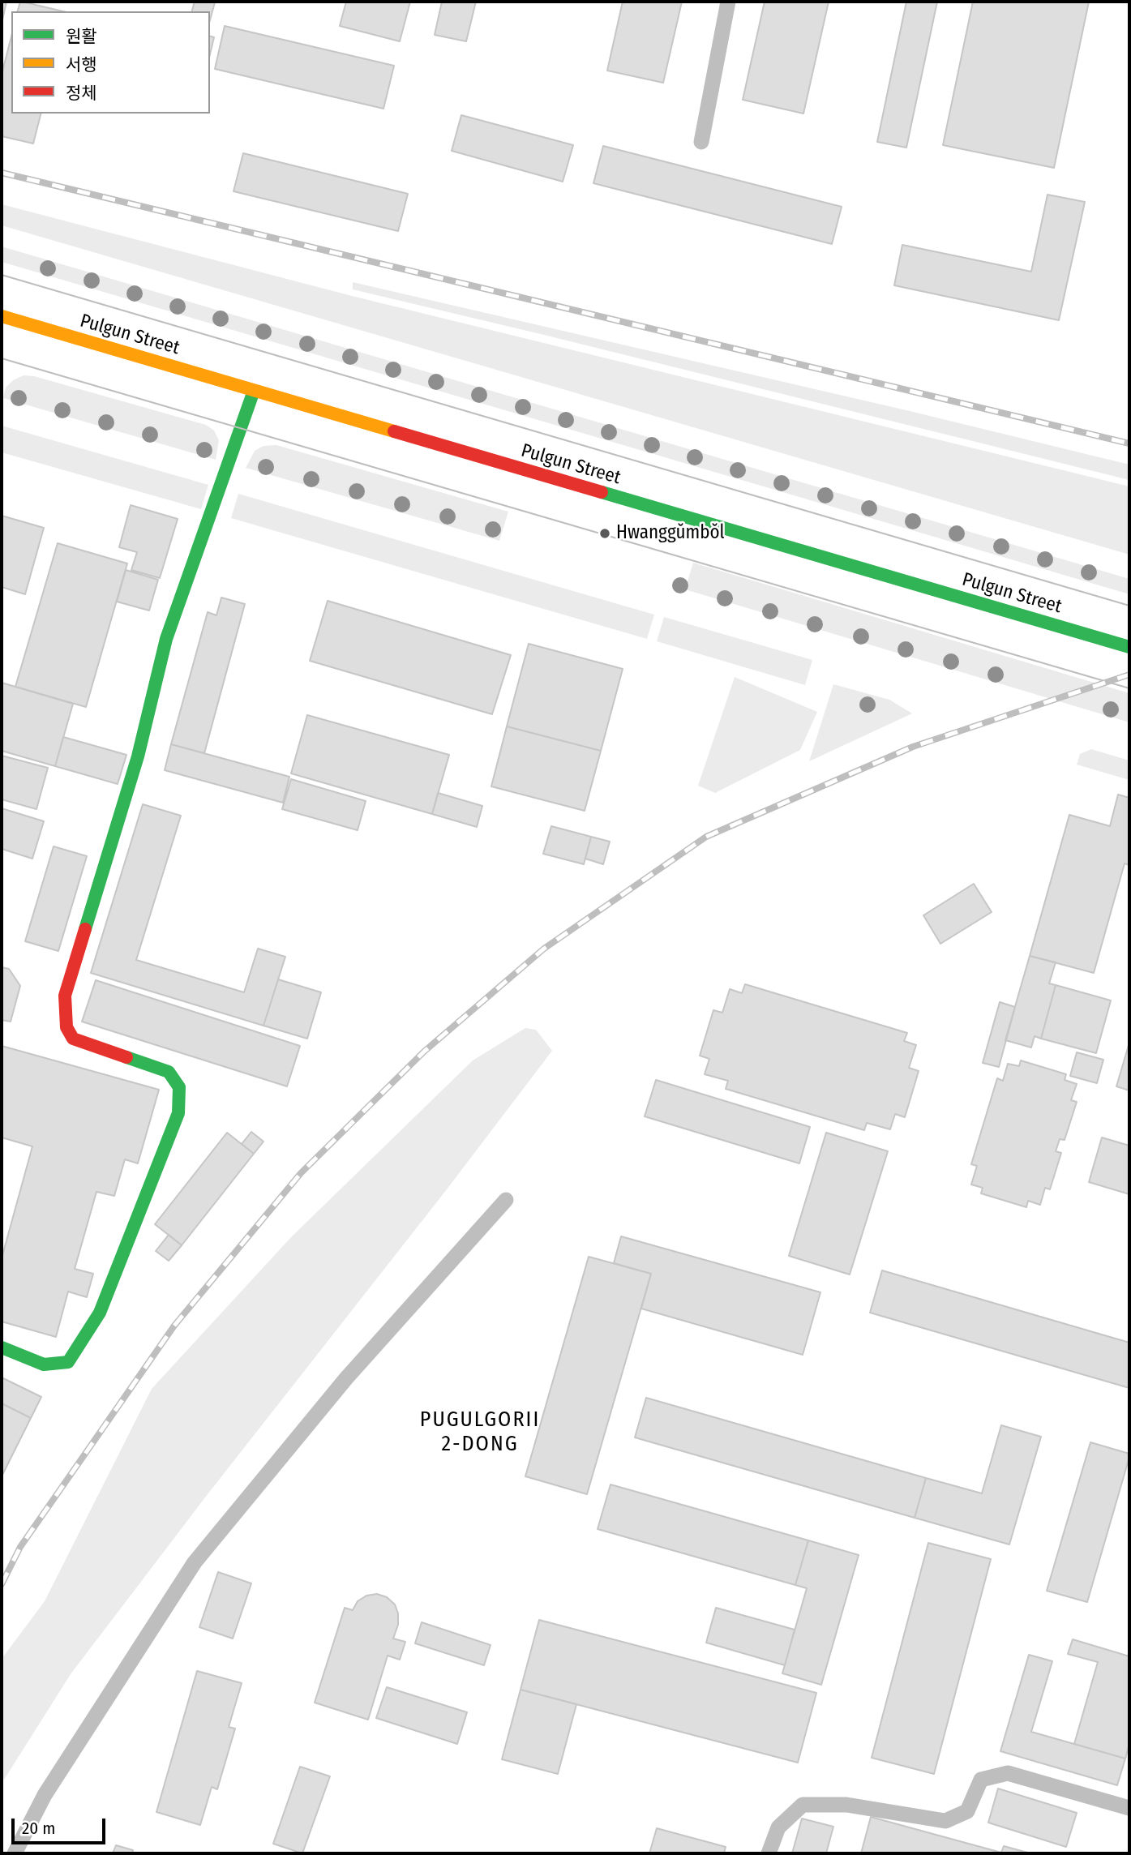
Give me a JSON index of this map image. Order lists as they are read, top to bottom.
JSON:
{
  "streets": {
    "main road": ["Pulgun Street"]
  },
  "districts": ["PUGULGORII 2-DONG"],
  "places": ["Hwanggŭmbŏl"],
  "legend": ["원활", "서행", "정체"],
  "scale_bar": "20 m"
}
